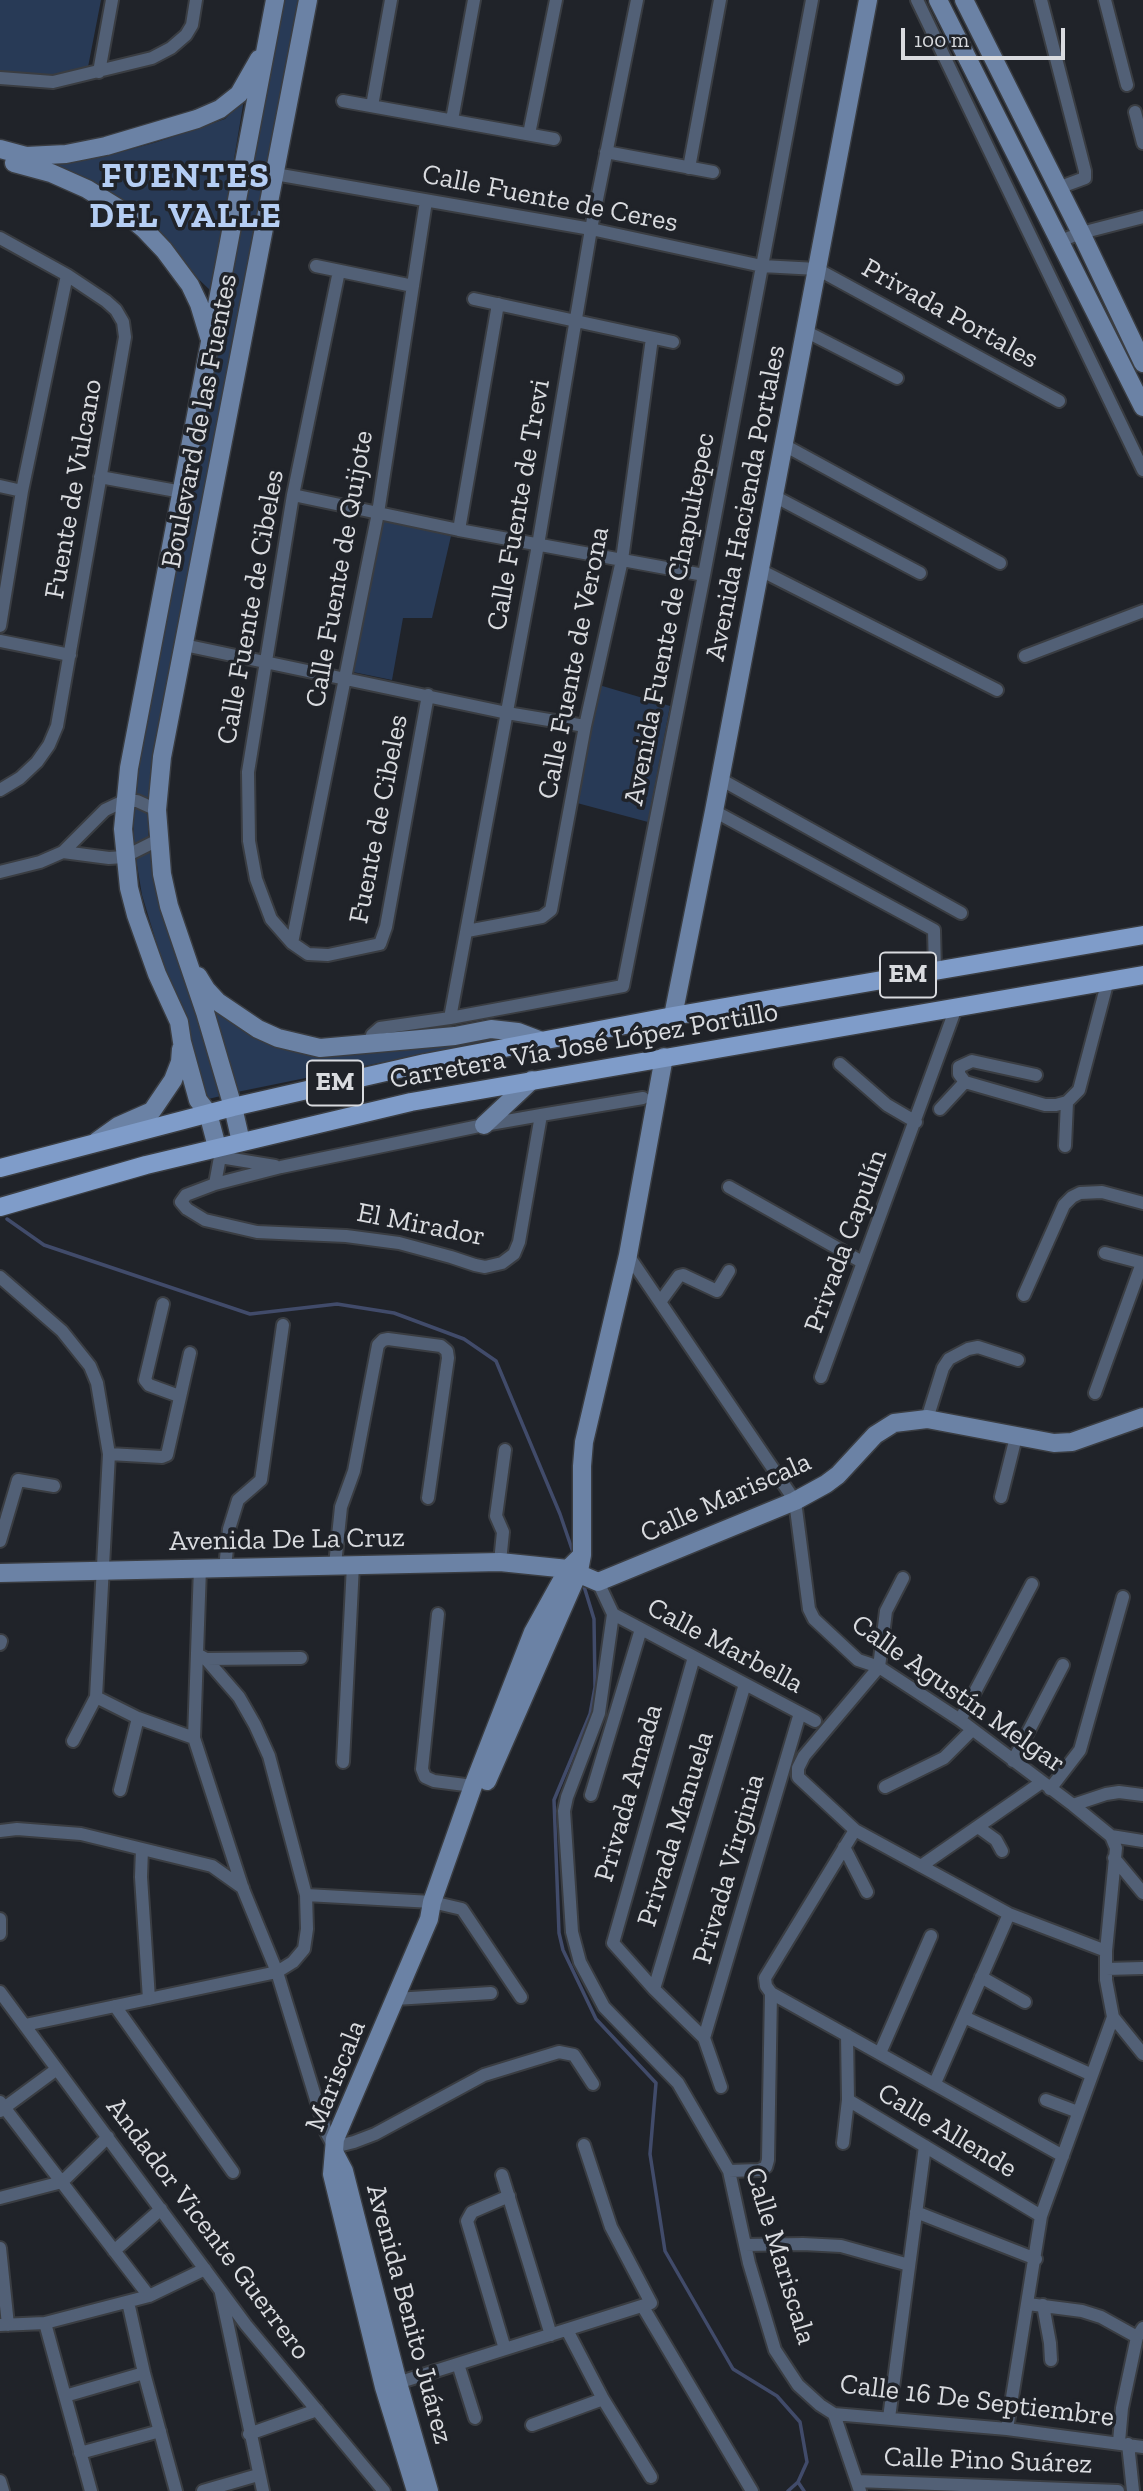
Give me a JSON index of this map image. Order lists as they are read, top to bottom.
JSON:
{
  "streets": {
    "main road": [
      "Boulevard de las Fuentes",
      "Avenida Hacienda Portales",
      "EM",
      "Carretera Vía José López Portillo",
      "Calle Mariscala",
      "Avenida De La Cruz",
      "Mariscala",
      "Avenida Benito Juárez"
    ],
    "street": [
      "Calle Fuente de Ceres",
      "Privada Portales",
      "Fuente de Vulcano",
      "Calle Fuente de Trevi",
      "Calle Fuente de Quijote",
      "Calle Fuente de Cibeles",
      "Avenida Fuente de Chapultepec",
      "Calle Fuente de Verona",
      "Fuente de Cibeles",
      "El Mirador",
      "Privada Capulín",
      "Calle Marbella",
      "Calle Agustín Melgar",
      "Privada Amada",
      "Privada Manuela",
      "Privada Virginia",
      "Calle Allende",
      "Andador Vicente Guerrero",
      "Calle 16 De Septiembre",
      "Calle Pino Suárez"
    ]
  },
  "crossings": [
    ["Calle Fuente de Ceres", "Privada Portales"],
    ["Calle Fuente de Ceres", "Boulevard de las Fuentes"],
    ["Calle Fuente de Ceres", "Avenida Hacienda Portales"],
    ["Calle Fuente de Ceres", "Calle Fuente de Trevi"],
    ["Calle Fuente de Ceres", "Calle Fuente de Quijote"],
    ["Calle Fuente de Ceres", "Avenida Fuente de Chapultepec"],
    ["Privada Portales", "Avenida Hacienda Portales"],
    ["Boulevard de las Fuentes", "Carretera Vía José López Portillo"],
    ["Avenida Hacienda Portales", "Carretera Vía José López Portillo"],
    ["Calle Fuente de Trevi", "Avenida Fuente de Chapultepec"],
    ["Calle Fuente de Trevi", "Calle Fuente de Verona"],
    ["Calle Fuente de Quijote", "Calle Fuente de Cibeles"],
    ["Calle Fuente de Quijote", "Fuente de Cibeles"],
    ["Calle Fuente de Cibeles", "Fuente de Cibeles"],
    ["Carretera Vía José López Portillo", "Privada Capulín"],
    ["Calle Mariscala", "Calle Marbella"],
    ["Calle Mariscala", "Calle Agustín Melgar"],
    ["Calle Mariscala", "Calle 16 De Septiembre"],
    ["Calle Marbella", "Privada Amada"],
    ["Calle Marbella", "Privada Manuela"],
    ["Calle Marbella", "Privada Virginia"],
    ["Privada Amada", "Privada Manuela"],
    ["Mariscala", "Avenida Benito Juárez"],
    ["Calle 16 De Septiembre", "Calle Pino Suárez"]
  ],
  "districts": ["FUENTES DEL VALLE"],
  "scale_bar": "100 m"
}
